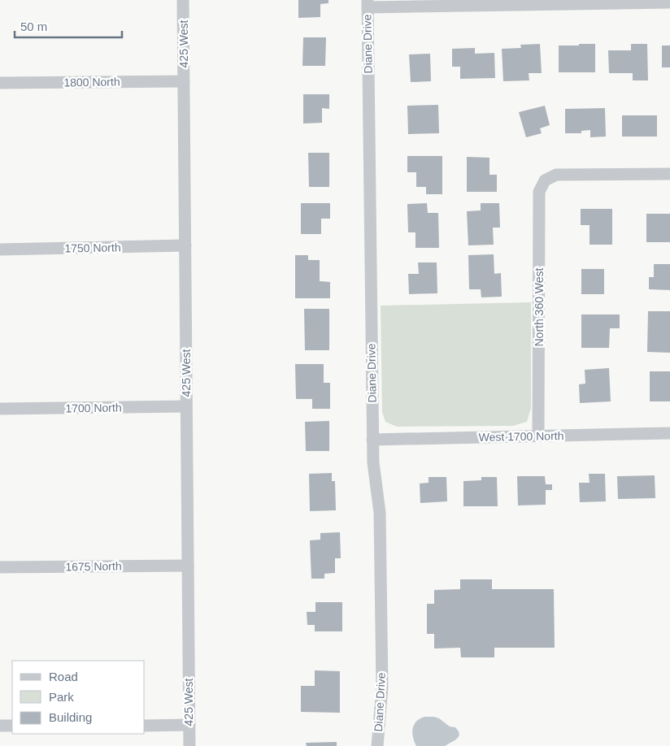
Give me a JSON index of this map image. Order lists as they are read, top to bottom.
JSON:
{
  "streets": {
    "street": [
      "425 West",
      "Diane Drive",
      "1800 North",
      "1750 North",
      "North 360 West",
      "1700 North",
      "West 1700 North",
      "1675 North"
    ]
  },
  "crossings": [
    ["425 West", "1800 North"],
    ["425 West", "1750 North"],
    ["425 West", "1700 North"],
    ["425 West", "1675 North"],
    ["Diane Drive", "West 1700 North"],
    ["North 360 West", "West 1700 North"]
  ],
  "legend": ["Road", "Park", "Building"],
  "scale_bar": "50 m"
}
